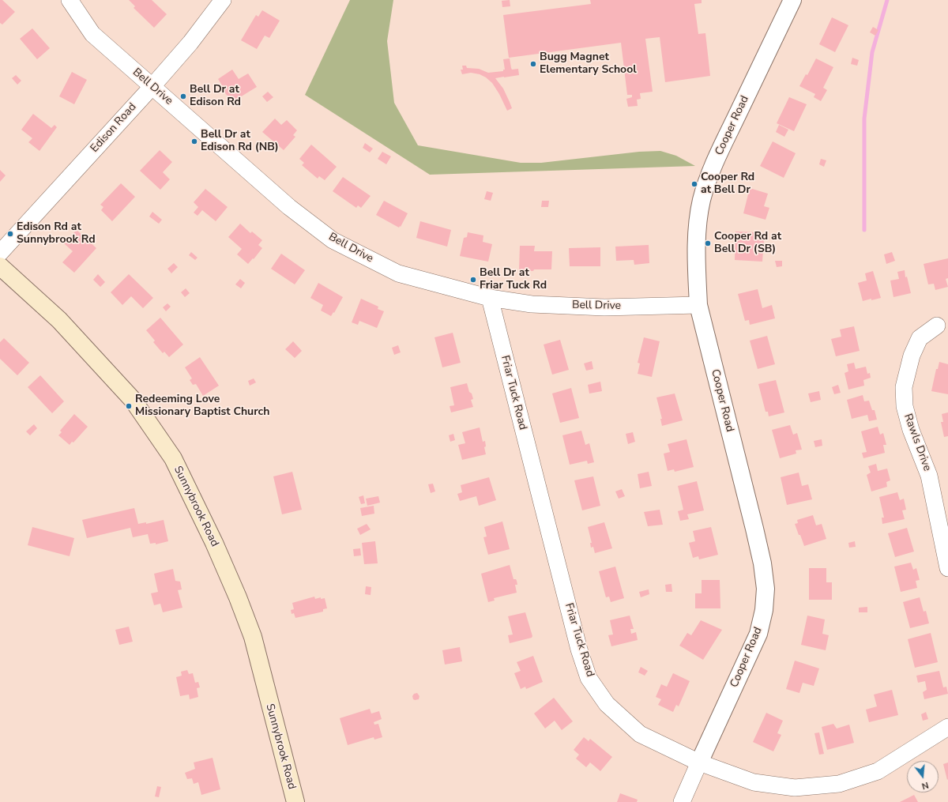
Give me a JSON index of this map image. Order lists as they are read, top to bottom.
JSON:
{
  "streets": {
    "main road": ["Sunnybrook Road"],
    "street": [
      "Bell Drive",
      "Cooper Road",
      "Edison Road",
      "Friar Tuck Road",
      "Rawls Drive"
    ]
  },
  "crossings": [
    ["Bell Drive", "Cooper Road"],
    ["Bell Drive", "Edison Road"],
    ["Bell Drive", "Friar Tuck Road"],
    ["Cooper Road", "Friar Tuck Road"]
  ],
  "places": [
    "Bugg Magnet Elementary School",
    "Bell Dr at Edison Rd",
    "Bell Dr at Edison Rd (NB)",
    "Cooper Rd at Bell Dr",
    "Edison Rd at Sunnybrook Rd",
    "Cooper Rd at Bell Dr (SB)",
    "Bell Dr at Friar Tuck Rd",
    "Redeeming Love Missionary Baptist Church"
  ],
  "north": "bottom"
}
